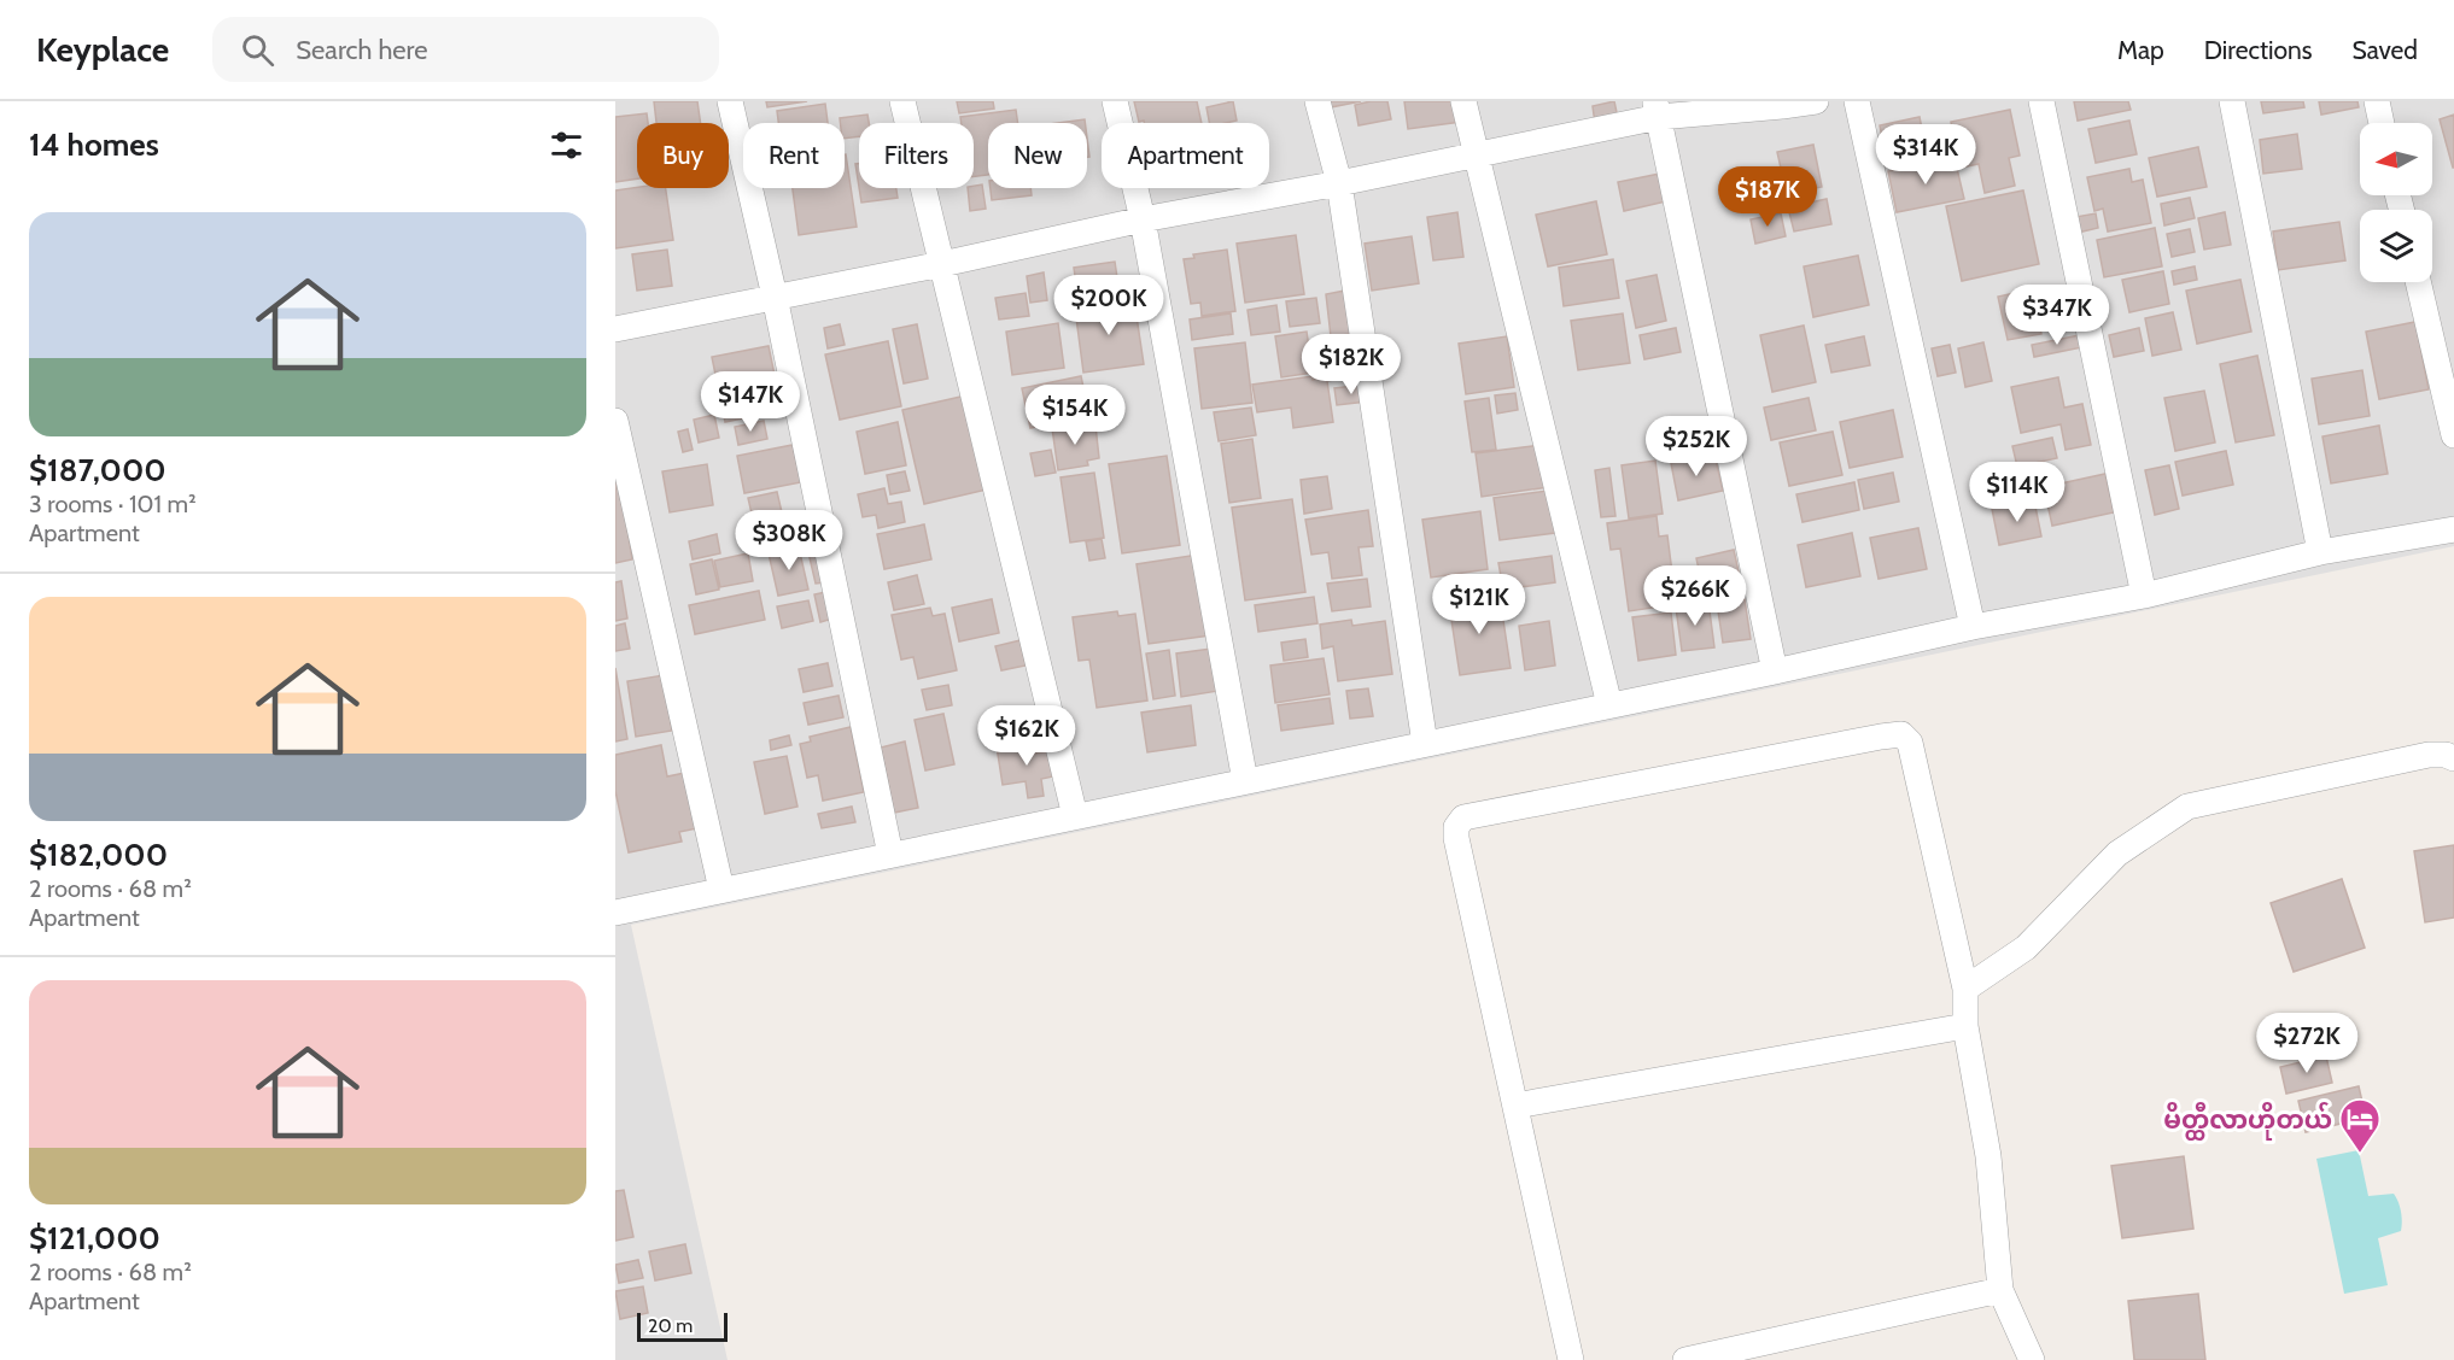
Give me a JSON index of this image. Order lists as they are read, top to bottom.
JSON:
{
  "places": {
    "hotel": ["မိတ္ထီလာဟိုတယ်"]
  },
  "scale_bar": "20 m",
  "north": "left",
  "page": {
    "header": "Keyplace",
    "search": "Search here",
    "nav": ["Map", "Directions", "Saved"],
    "heading": "14 homes",
    "chip": [
      "Buy",
      "Rent",
      "Filters",
      "New",
      "Apartment"
    ],
    "price": [
      "$314K",
      "$187K",
      "$200K",
      "$347K",
      "$182K",
      "$147K",
      "$154K",
      "$252K",
      "$114K",
      "$308K",
      "$266K",
      "$121K",
      "$162K",
      "$272K"
    ],
    "list": [
      {
        "name": "$187,000",
        "note": "3 rooms · 101 m² · Apartment"
      },
      {
        "name": "$182,000",
        "note": "2 rooms · 68 m² · Apartment"
      },
      {
        "name": "$121,000",
        "note": "2 rooms · 68 m² · Apartment"
      }
    ],
    "scale": "20 m"
  }
}
